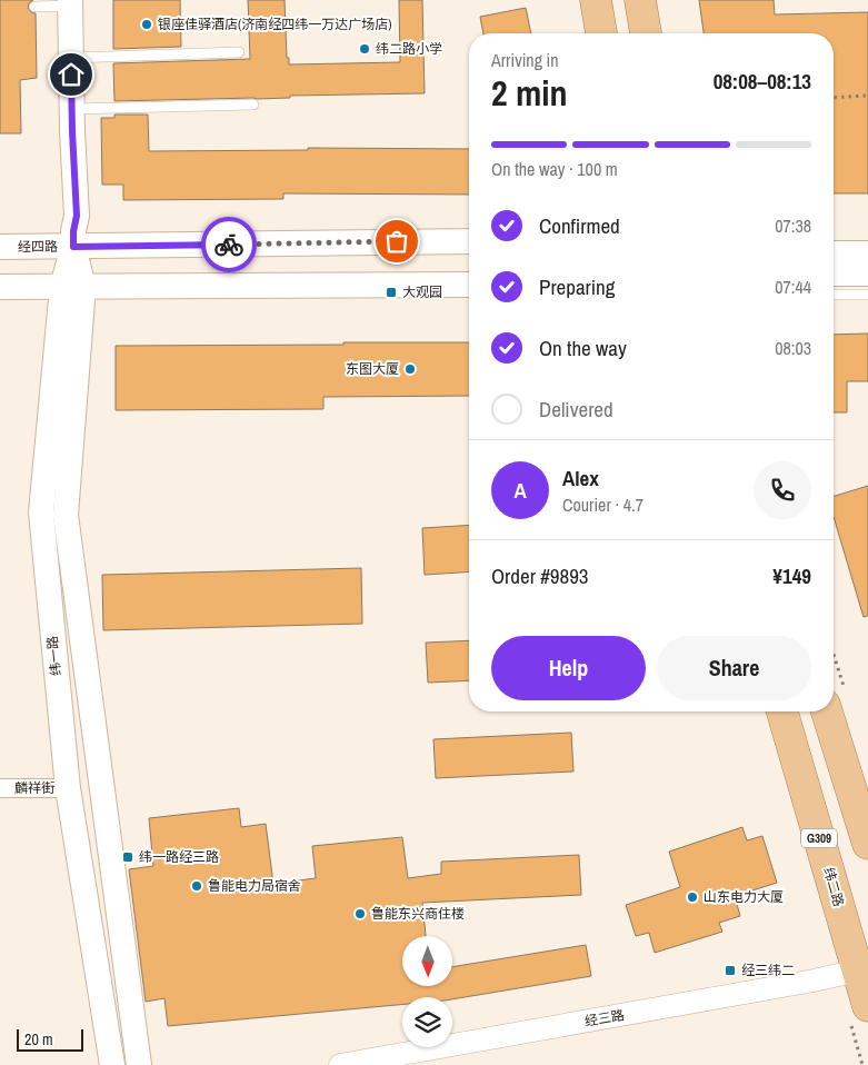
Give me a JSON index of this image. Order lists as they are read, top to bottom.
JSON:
{
  "streets": {
    "highway": ["G309", "纬二路"],
    "main road": ["经四路", "纬一路"],
    "street": ["麟祥街", "经三路"]
  },
  "crossings": [
    ["经四路", "纬一路"],
    ["纬一路", "麟祥街"],
    ["纬二路", "经三路"]
  ],
  "places": {
    "other": [
      "银座佳驿酒店(济南经四纬一万达广场店)",
      "纬二路小学",
      "东图大厦",
      "鲁能电力局宿舍",
      "山东电力大厦",
      "鲁能东兴商住楼"
    ],
    "transit": ["大观园", "纬一路经三路", "经三纬二"]
  },
  "scale_bar": "20 m",
  "north": "bottom",
  "page": {
    "heading": ["2 min", "Arriving in", "08:08–08:13"],
    "panel": [
      "Alex",
      "Courier · 4.7",
      "Order #9893",
      "¥149"
    ],
    "bar": "On the way · 100 m",
    "list": [
      ["Confirmed", "07:38"],
      ["Preparing", "07:44"],
      ["On the way", "08:03"],
      "Delivered"
    ],
    "round": "A",
    "buttons": ["Help", "Share"],
    "scale": "20 m"
  }
}
